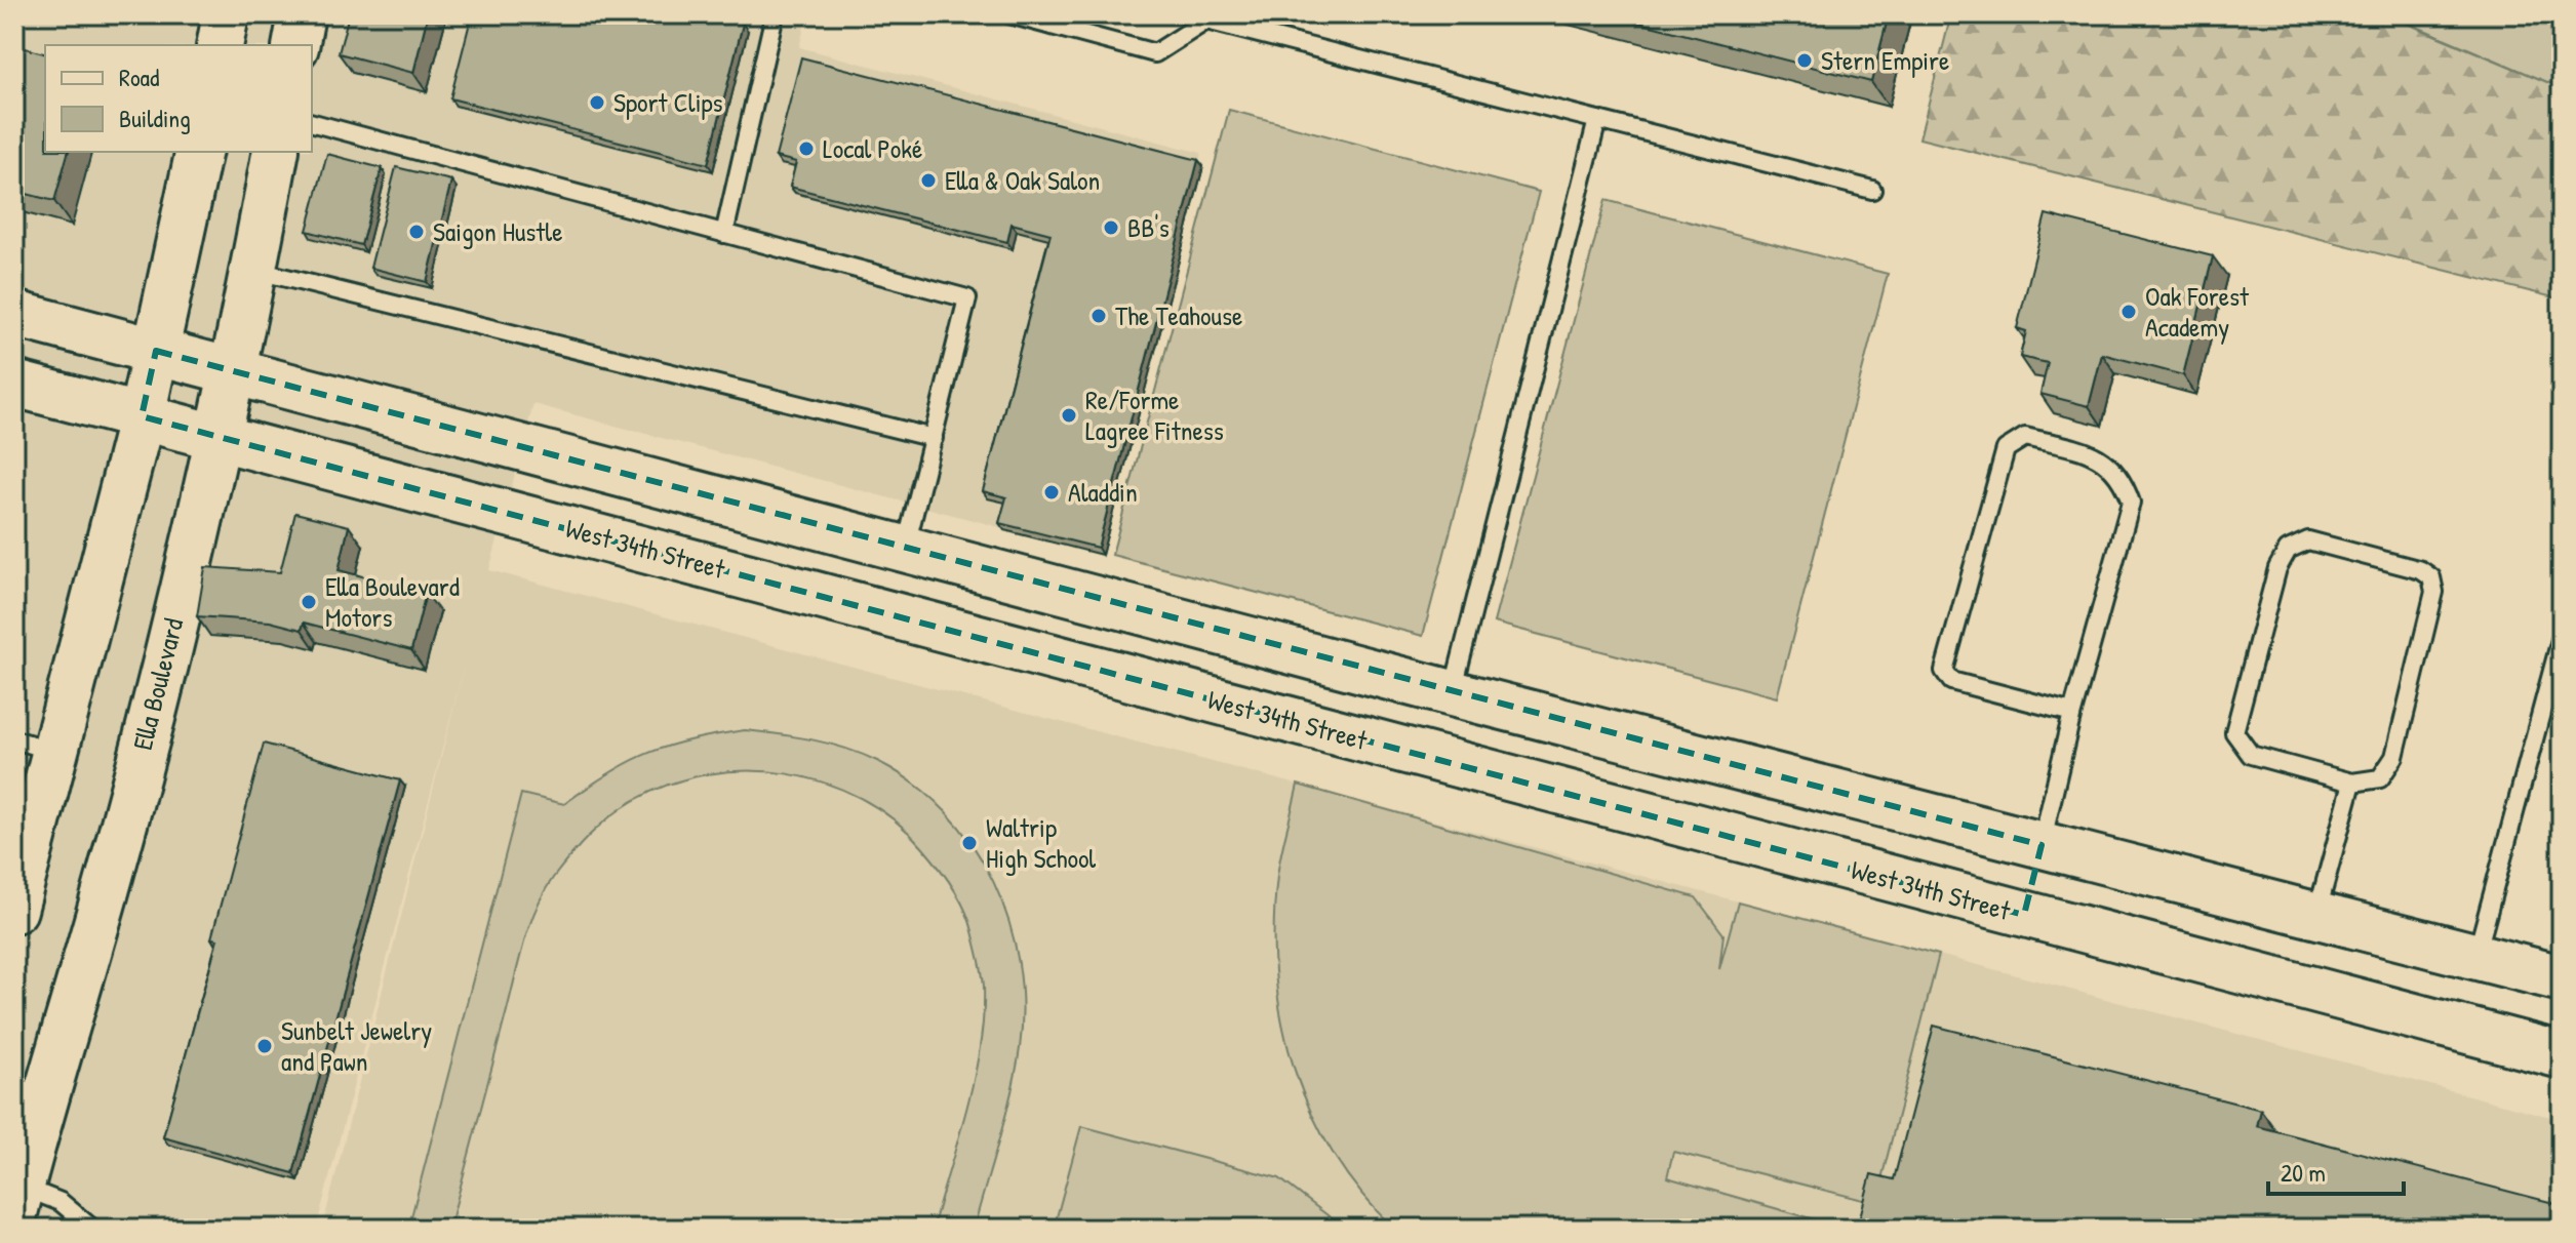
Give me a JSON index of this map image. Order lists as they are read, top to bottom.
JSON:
{
  "streets": {
    "main road": ["West 34th Street", "Ella Boulevard"]
  },
  "crossings": [
    ["West 34th Street", "Ella Boulevard"]
  ],
  "places": [
    "Stern Empire",
    "Sport Clips",
    "Local Poké",
    "Ella & Oak Salon",
    "BB's",
    "Saigon Hustle",
    "Oak Forest Academy",
    "The Teahouse",
    "Re/Forme Lagree Fitness",
    "Aladdin",
    "Ella Boulevard Motors",
    "Waltrip High School",
    "Sunbelt Jewelry and Pawn"
  ],
  "legend": ["Road", "Building"],
  "scale_bar": "20 m"
}
